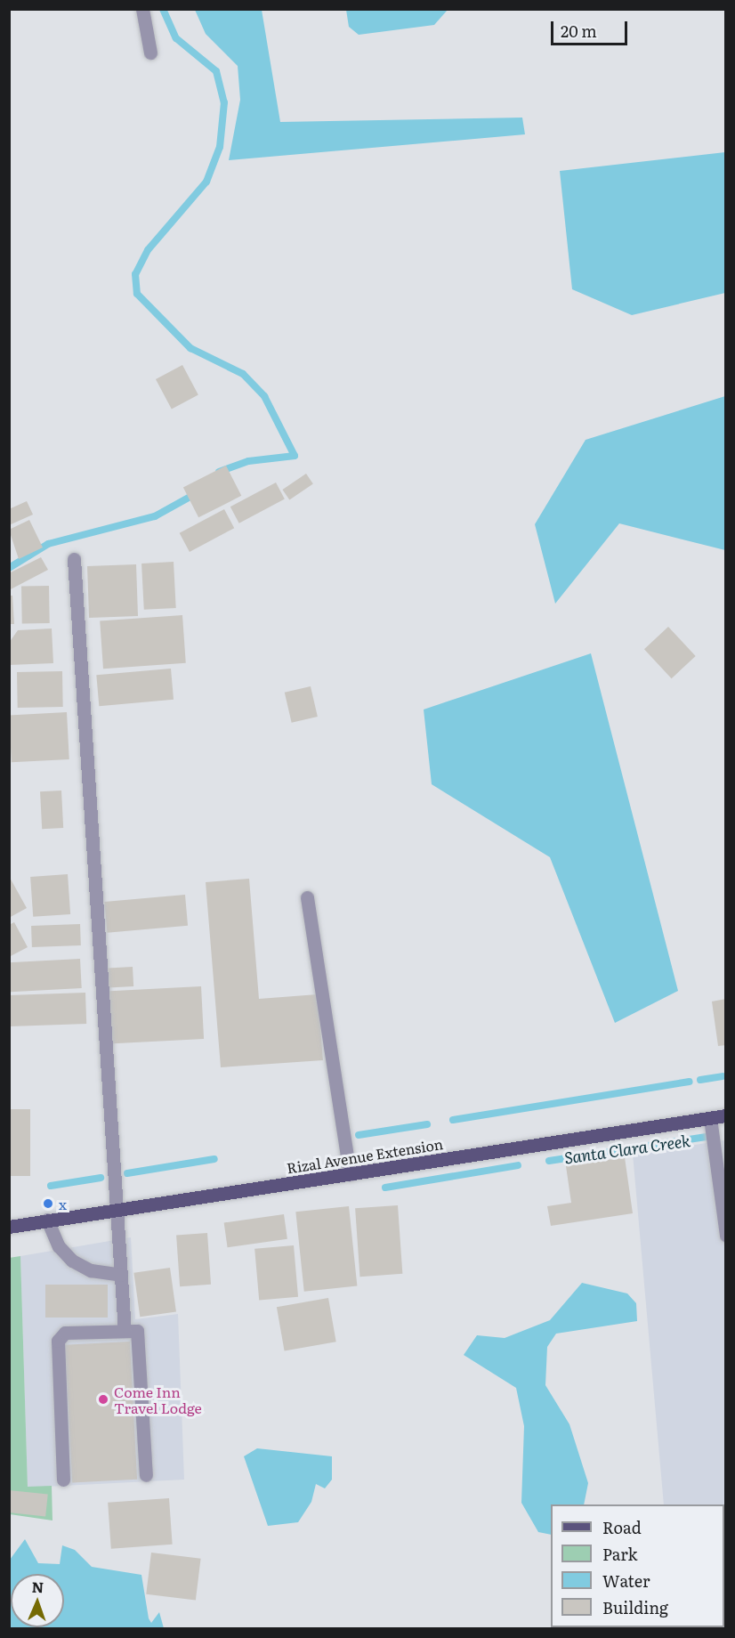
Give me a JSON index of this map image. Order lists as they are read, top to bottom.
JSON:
{
  "streets": {
    "main road": ["Rizal Avenue Extension"]
  },
  "water": ["Santa Clara Creek"],
  "places": ["x", "Come Inn Travel Lodge"],
  "legend": [
    "Road",
    "Park",
    "Water",
    "Building"
  ],
  "scale_bar": "20 m",
  "north": "top"
}
